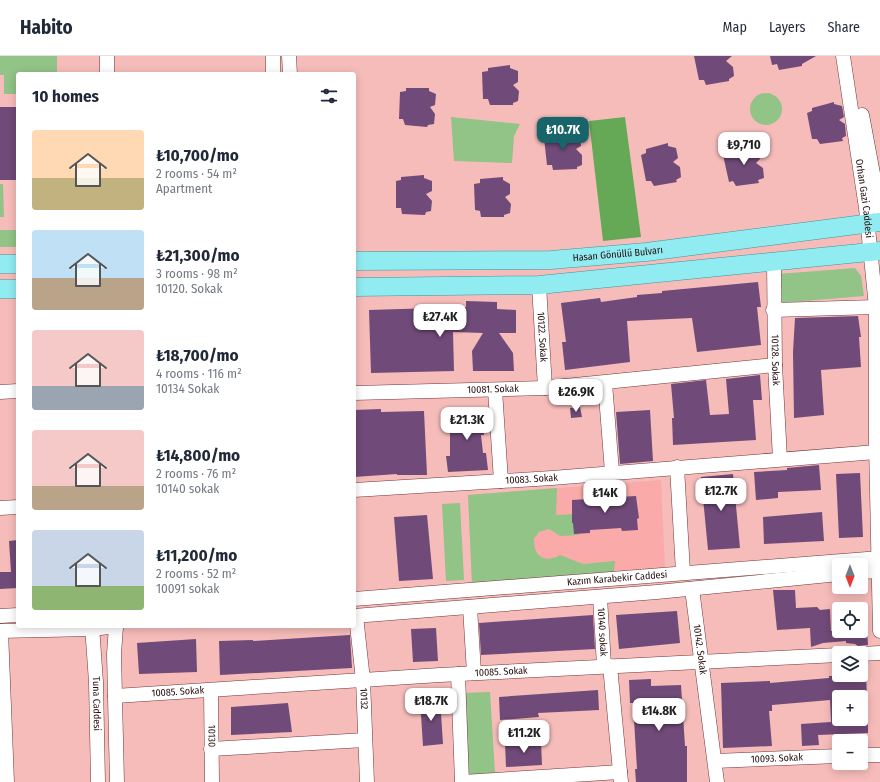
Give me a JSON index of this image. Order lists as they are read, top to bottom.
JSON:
{
  "streets": {
    "main road": ["Hasan Gönüllü Bulvarı"],
    "street": [
      "Orhan Gazi Caddesi",
      "10122. Sokak",
      "10128. Sokak",
      "10081. Sokak",
      "10083. Sokak",
      "Kazım Karabekir Caddesi",
      "10140 sokak",
      "10142. Sokak",
      "10085. Sokak",
      "10132",
      "Tuna Caddesi",
      "10130",
      "10093. Sokak"
    ]
  },
  "crossings": [
    ["Orhan Gazi Caddesi", "Hasan Gönüllü Bulvarı"],
    ["Orhan Gazi Caddesi", "10083. Sokak"],
    ["Orhan Gazi Caddesi", "Kazım Karabekir Caddesi"],
    ["10122. Sokak", "10081. Sokak"],
    ["10128. Sokak", "10081. Sokak"],
    ["10128. Sokak", "10083. Sokak"],
    ["Kazım Karabekir Caddesi", "10140 sokak"],
    ["Kazım Karabekir Caddesi", "10142. Sokak"],
    ["10140 sokak", "10085. Sokak"],
    ["10142. Sokak", "10085. Sokak"],
    ["10142. Sokak", "10093. Sokak"],
    ["10085. Sokak", "10132"],
    ["10085. Sokak", "Tuna Caddesi"],
    ["10085. Sokak", "10130"]
  ],
  "north": "bottom",
  "page": {
    "header": "Habito",
    "nav": ["Map", "Layers", "Share"],
    "heading": "10 homes",
    "price": [
      "₺10.7K",
      "₺9,710",
      "₺27.4K",
      "₺26.9K",
      "₺21.3K",
      "₺12.7K",
      "₺14K",
      "₺18.7K",
      "₺14.8K",
      "₺11.2K"
    ],
    "list": [
      {
        "name": "₺10,700/mo",
        "note": "2 rooms · 54 m² · Apartment"
      },
      {
        "name": "₺21,300/mo",
        "note": "3 rooms · 98 m² · 10120. Sokak"
      },
      {
        "name": "₺18,700/mo",
        "note": "4 rooms · 116 m² · 10134 Sokak"
      },
      {
        "name": "₺14,800/mo",
        "note": "2 rooms · 76 m² · 10140 sokak"
      },
      {
        "name": "₺11,200/mo",
        "note": "2 rooms · 52 m² · 10091 sokak"
      }
    ],
    "map_buttons": ["+", "−"]
  }
}
